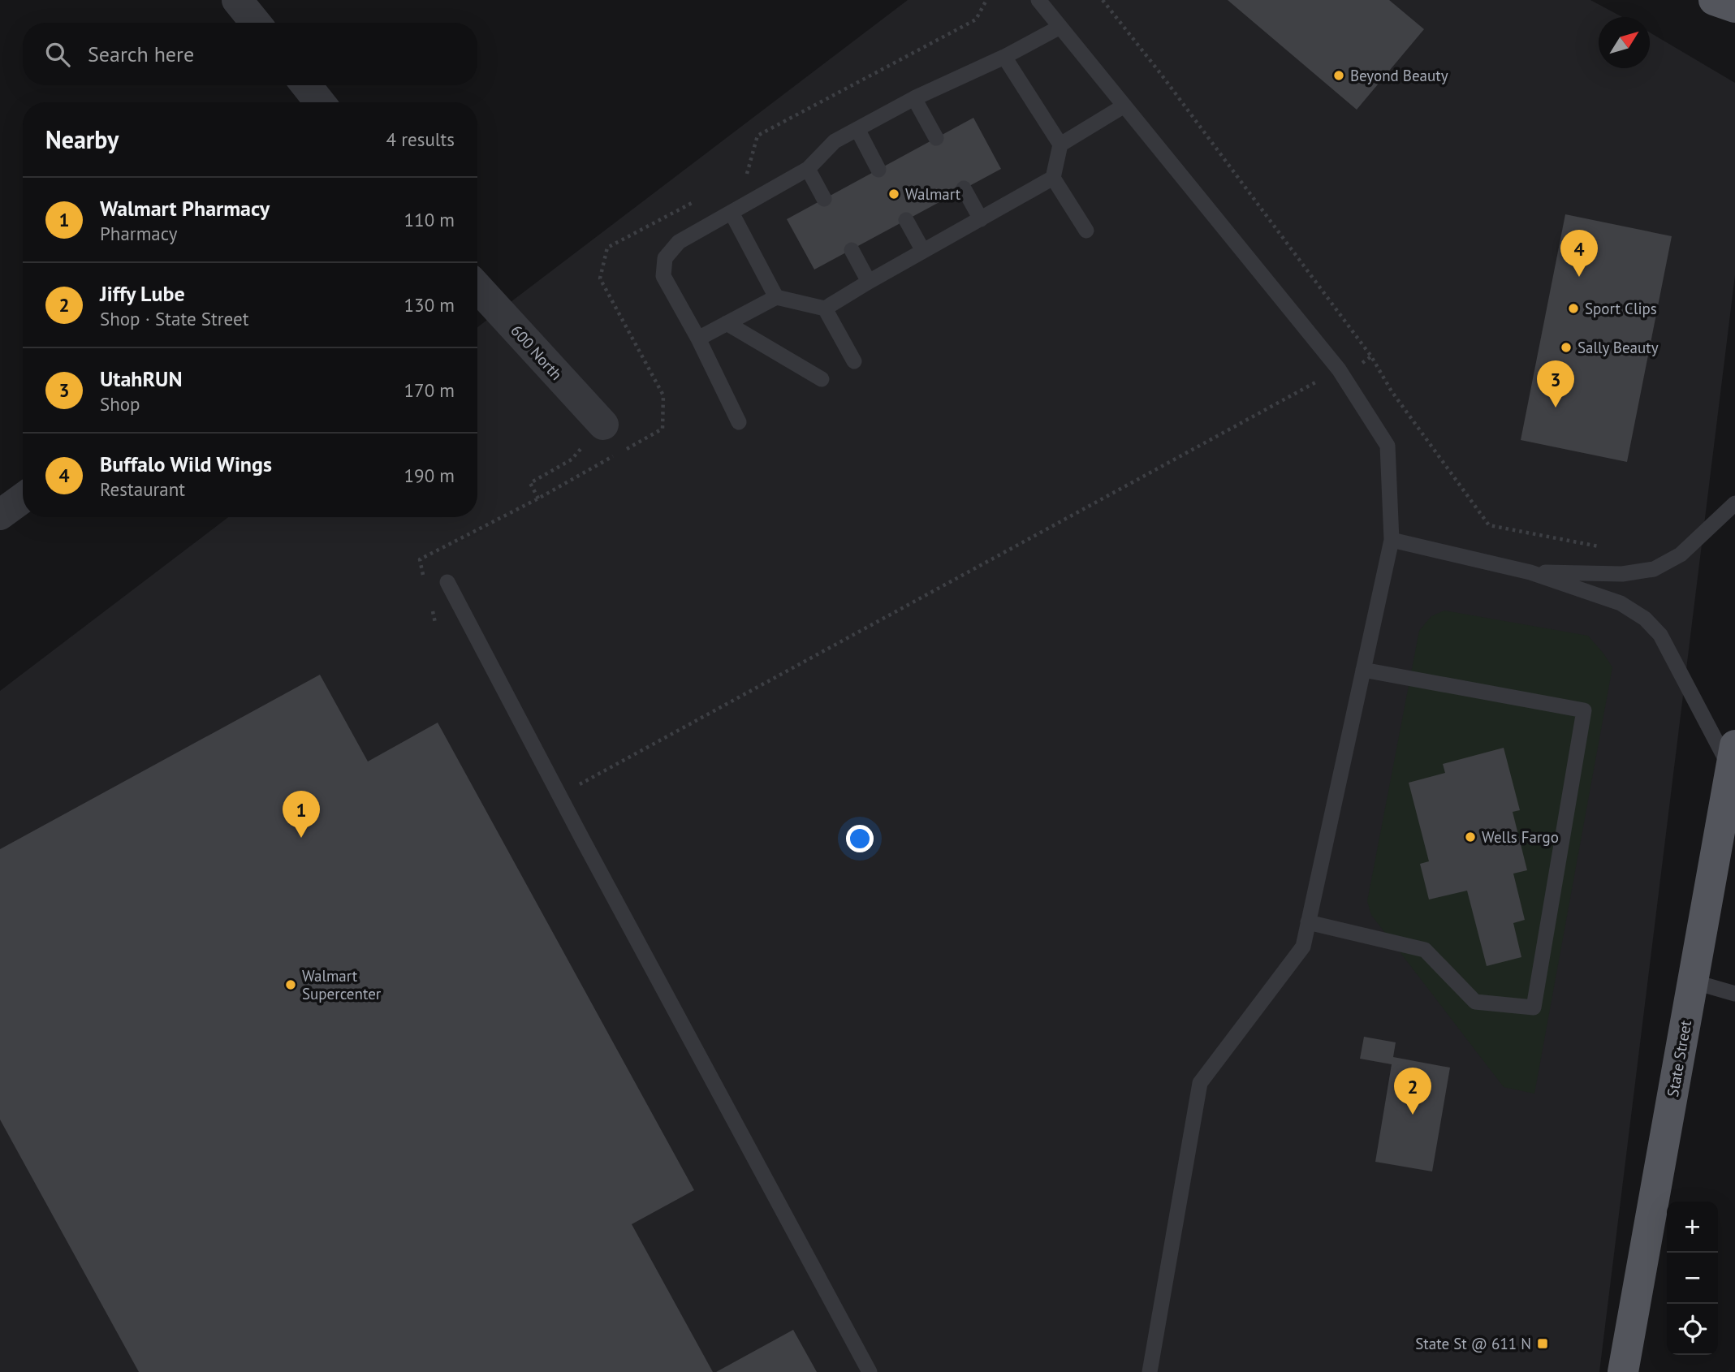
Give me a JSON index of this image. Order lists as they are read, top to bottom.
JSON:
{
  "streets": {
    "main road": ["State Street"],
    "street": ["600 North"]
  },
  "places": {
    "other": [
      "Beyond Beauty",
      "Walmart",
      "Sport Clips",
      "Sally Beauty",
      "Wells Fargo",
      "Walmart Supercenter"
    ],
    "transit": ["State St @ 611 N"]
  },
  "north": "top right",
  "page": {
    "search": "Search here",
    "heading": ["Nearby", "4 results"],
    "list": [
      {
        "mark": "1",
        "name": "Walmart Pharmacy",
        "note": "Pharmacy",
        "value": "110 m"
      },
      {
        "mark": "2",
        "name": "Jiffy Lube",
        "note": "Shop · State Street",
        "value": "130 m"
      },
      {
        "mark": "3",
        "name": "UtahRUN",
        "note": "Shop",
        "value": "170 m"
      },
      {
        "mark": "4",
        "name": "Buffalo Wild Wings",
        "note": "Restaurant",
        "value": "190 m"
      }
    ],
    "pins": [
      "4",
      "3",
      "1",
      "2"
    ],
    "map_buttons": ["+", "−"]
  }
}
